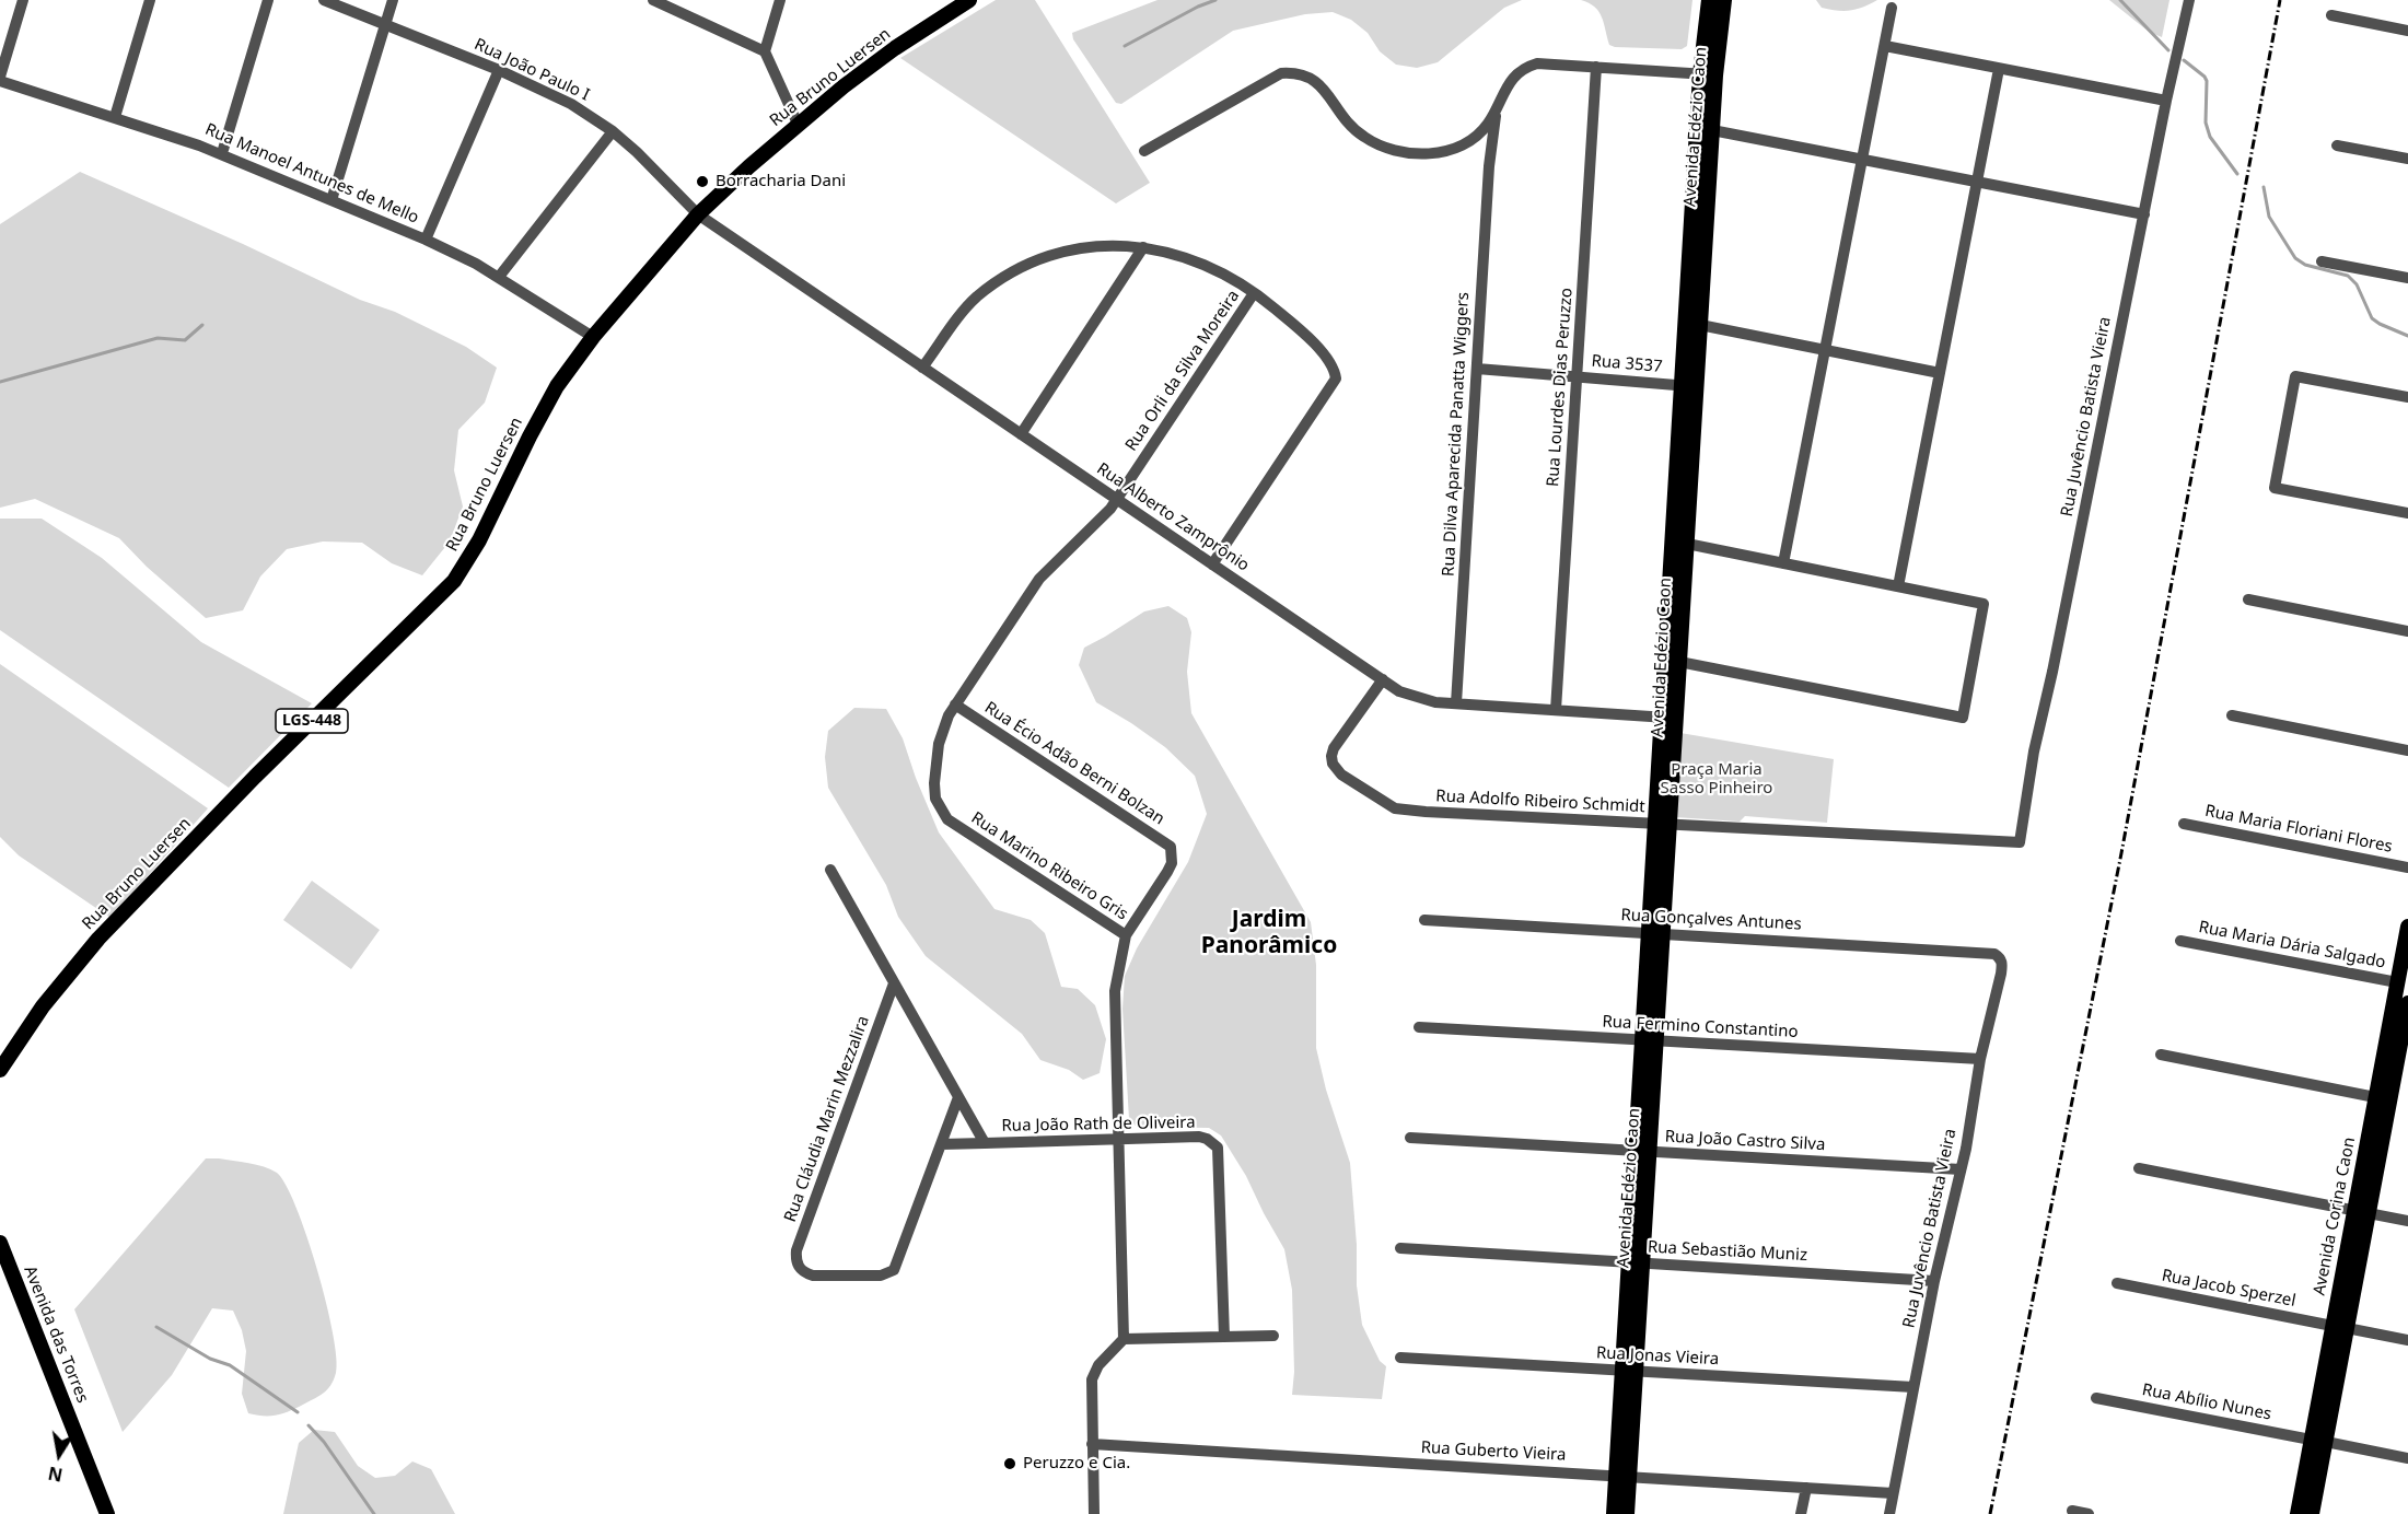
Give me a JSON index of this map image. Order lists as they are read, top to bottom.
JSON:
{
  "streets": {
    "main road": [
      "Rua Bruno Luersen",
      "Avenida Edézio Caon",
      "LGS-448",
      "Avenida Corina Caon",
      "Avenida das Torres"
    ],
    "street": [
      "Rua João Paulo I",
      "Rua Manoel Antunes de Mello",
      "Rua 3537",
      "Rua Orli da Silva Moreira",
      "Rua Lourdes Dias Peruzzo",
      "Rua Juvêncio Batista Vieira",
      "Rua Dilva Aparecida Panatta Wiggers",
      "Rua Alberto Zamprônio",
      "Rua Écio Adão Berni Bolzan",
      "Rua Adolfo Ribeiro Schmidt",
      "Rua Maria Floriani Flores",
      "Rua Marino Ribeiro Gris",
      "Rua Gonçalves Antunes",
      "Rua Maria Dária Salgado",
      "Rua Fermino Constantino",
      "Rua Cláudia Marin Mezzalira",
      "Rua João Rath de Oliveira",
      "Rua João Castro Silva",
      "Rua Sebastião Muniz",
      "Rua Jacob Sperzel",
      "Rua Jonas Vieira",
      "Rua Abílio Nunes",
      "Rua Guberto Vieira"
    ]
  },
  "crossings": [
    ["Rua João Paulo I", "Rua Bruno Luersen"],
    ["Rua João Paulo I", "Rua Alberto Zamprônio"],
    ["Rua Bruno Luersen", "Rua Manoel Antunes de Mello"],
    ["Rua Bruno Luersen", "Rua Alberto Zamprônio"],
    ["Avenida Edézio Caon", "Rua 3537"],
    ["Avenida Edézio Caon", "Rua Alberto Zamprônio"],
    ["Avenida Edézio Caon", "Rua Adolfo Ribeiro Schmidt"],
    ["Avenida Edézio Caon", "Rua Gonçalves Antunes"],
    ["Avenida Edézio Caon", "Rua Fermino Constantino"],
    ["Avenida Edézio Caon", "Rua João Castro Silva"],
    ["Avenida Edézio Caon", "Rua Sebastião Muniz"],
    ["Avenida Edézio Caon", "Rua Jonas Vieira"],
    ["Avenida Edézio Caon", "Rua Guberto Vieira"],
    ["Rua 3537", "Rua Lourdes Dias Peruzzo"],
    ["Rua 3537", "Rua Dilva Aparecida Panatta Wiggers"],
    ["Rua Orli da Silva Moreira", "Rua Alberto Zamprônio"],
    ["Rua Orli da Silva Moreira", "Rua Marino Ribeiro Gris"],
    ["Rua Lourdes Dias Peruzzo", "Rua Alberto Zamprônio"],
    ["Rua Juvêncio Batista Vieira", "Rua Adolfo Ribeiro Schmidt"],
    ["Rua Juvêncio Batista Vieira", "Rua Gonçalves Antunes"],
    ["Rua Juvêncio Batista Vieira", "Rua Fermino Constantino"],
    ["Rua Juvêncio Batista Vieira", "Rua João Castro Silva"],
    ["Rua Juvêncio Batista Vieira", "Rua Sebastião Muniz"],
    ["Rua Juvêncio Batista Vieira", "Rua Jonas Vieira"],
    ["Rua Juvêncio Batista Vieira", "Rua Guberto Vieira"],
    ["Rua Dilva Aparecida Panatta Wiggers", "Rua Alberto Zamprônio"],
    ["Rua Alberto Zamprônio", "Rua Adolfo Ribeiro Schmidt"],
    ["Rua Alberto Zamprônio", "Rua Marino Ribeiro Gris"],
    ["Rua Écio Adão Berni Bolzan", "Rua Marino Ribeiro Gris"],
    ["Rua Maria Dária Salgado", "Avenida Corina Caon"],
    ["Rua Cláudia Marin Mezzalira", "Rua João Rath de Oliveira"],
    ["Avenida Corina Caon", "Rua Jacob Sperzel"],
    ["Avenida Corina Caon", "Rua Abílio Nunes"]
  ],
  "districts": ["Jardim Panorâmico"],
  "parks": ["Praça Maria Sasso Pinheiro"],
  "places": ["Borracharia Dani", "Peruzzo e Cia."],
  "north": "bottom"
}
